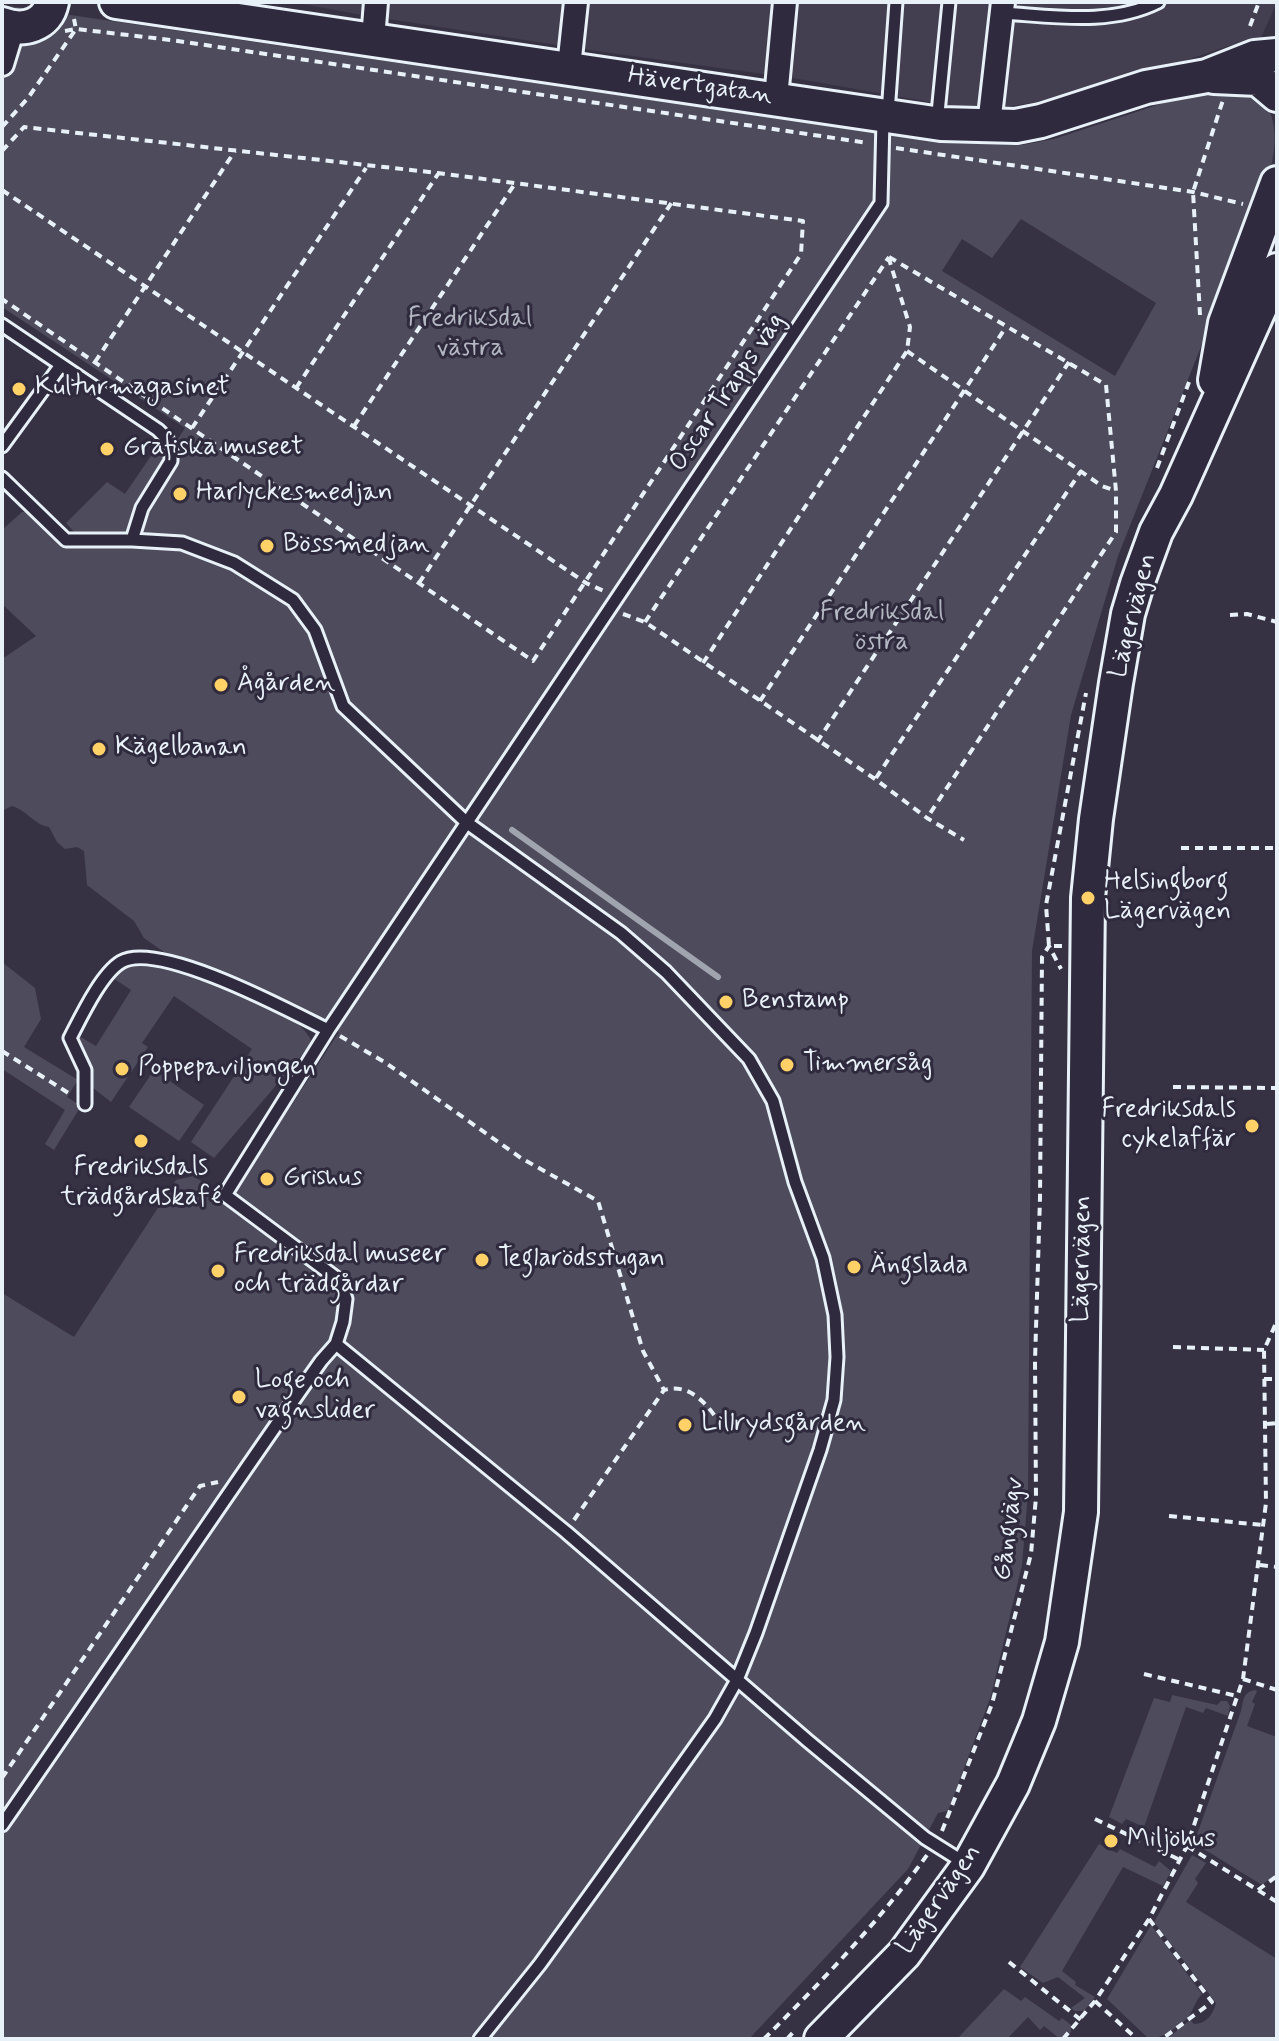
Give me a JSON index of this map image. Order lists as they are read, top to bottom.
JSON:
{
  "streets": {
    "street": ["Hävertgatan", "Lägervägen"],
    "lane": ["Oscar Trapps väg"],
    "path": ["Gångvägv"]
  },
  "crossings": [
    ["Hävertgatan", "Oscar Trapps väg"]
  ],
  "parks": ["Fredriksdal västra", "Fredriksdal östra"],
  "places": [
    "Kulturmagasinet",
    "Grafiska museet",
    "Harlyckesmedjan",
    "Bössmedjan",
    "Ågården",
    "Kägelbanan",
    "Helsingborg Lägervägen",
    "Benstamp",
    "Timmersåg",
    "Poppepaviljongen",
    "Fredriksdals cykelaffär",
    "Fredriksdals trädgårdskafé",
    "Grishus",
    "Teglarödsstugan",
    "Ängslada",
    "Fredriksdal museer och trädgårdar",
    "Loge och vagnslider",
    "Lillrydsgården",
    "Miljöhus"
  ]
}
